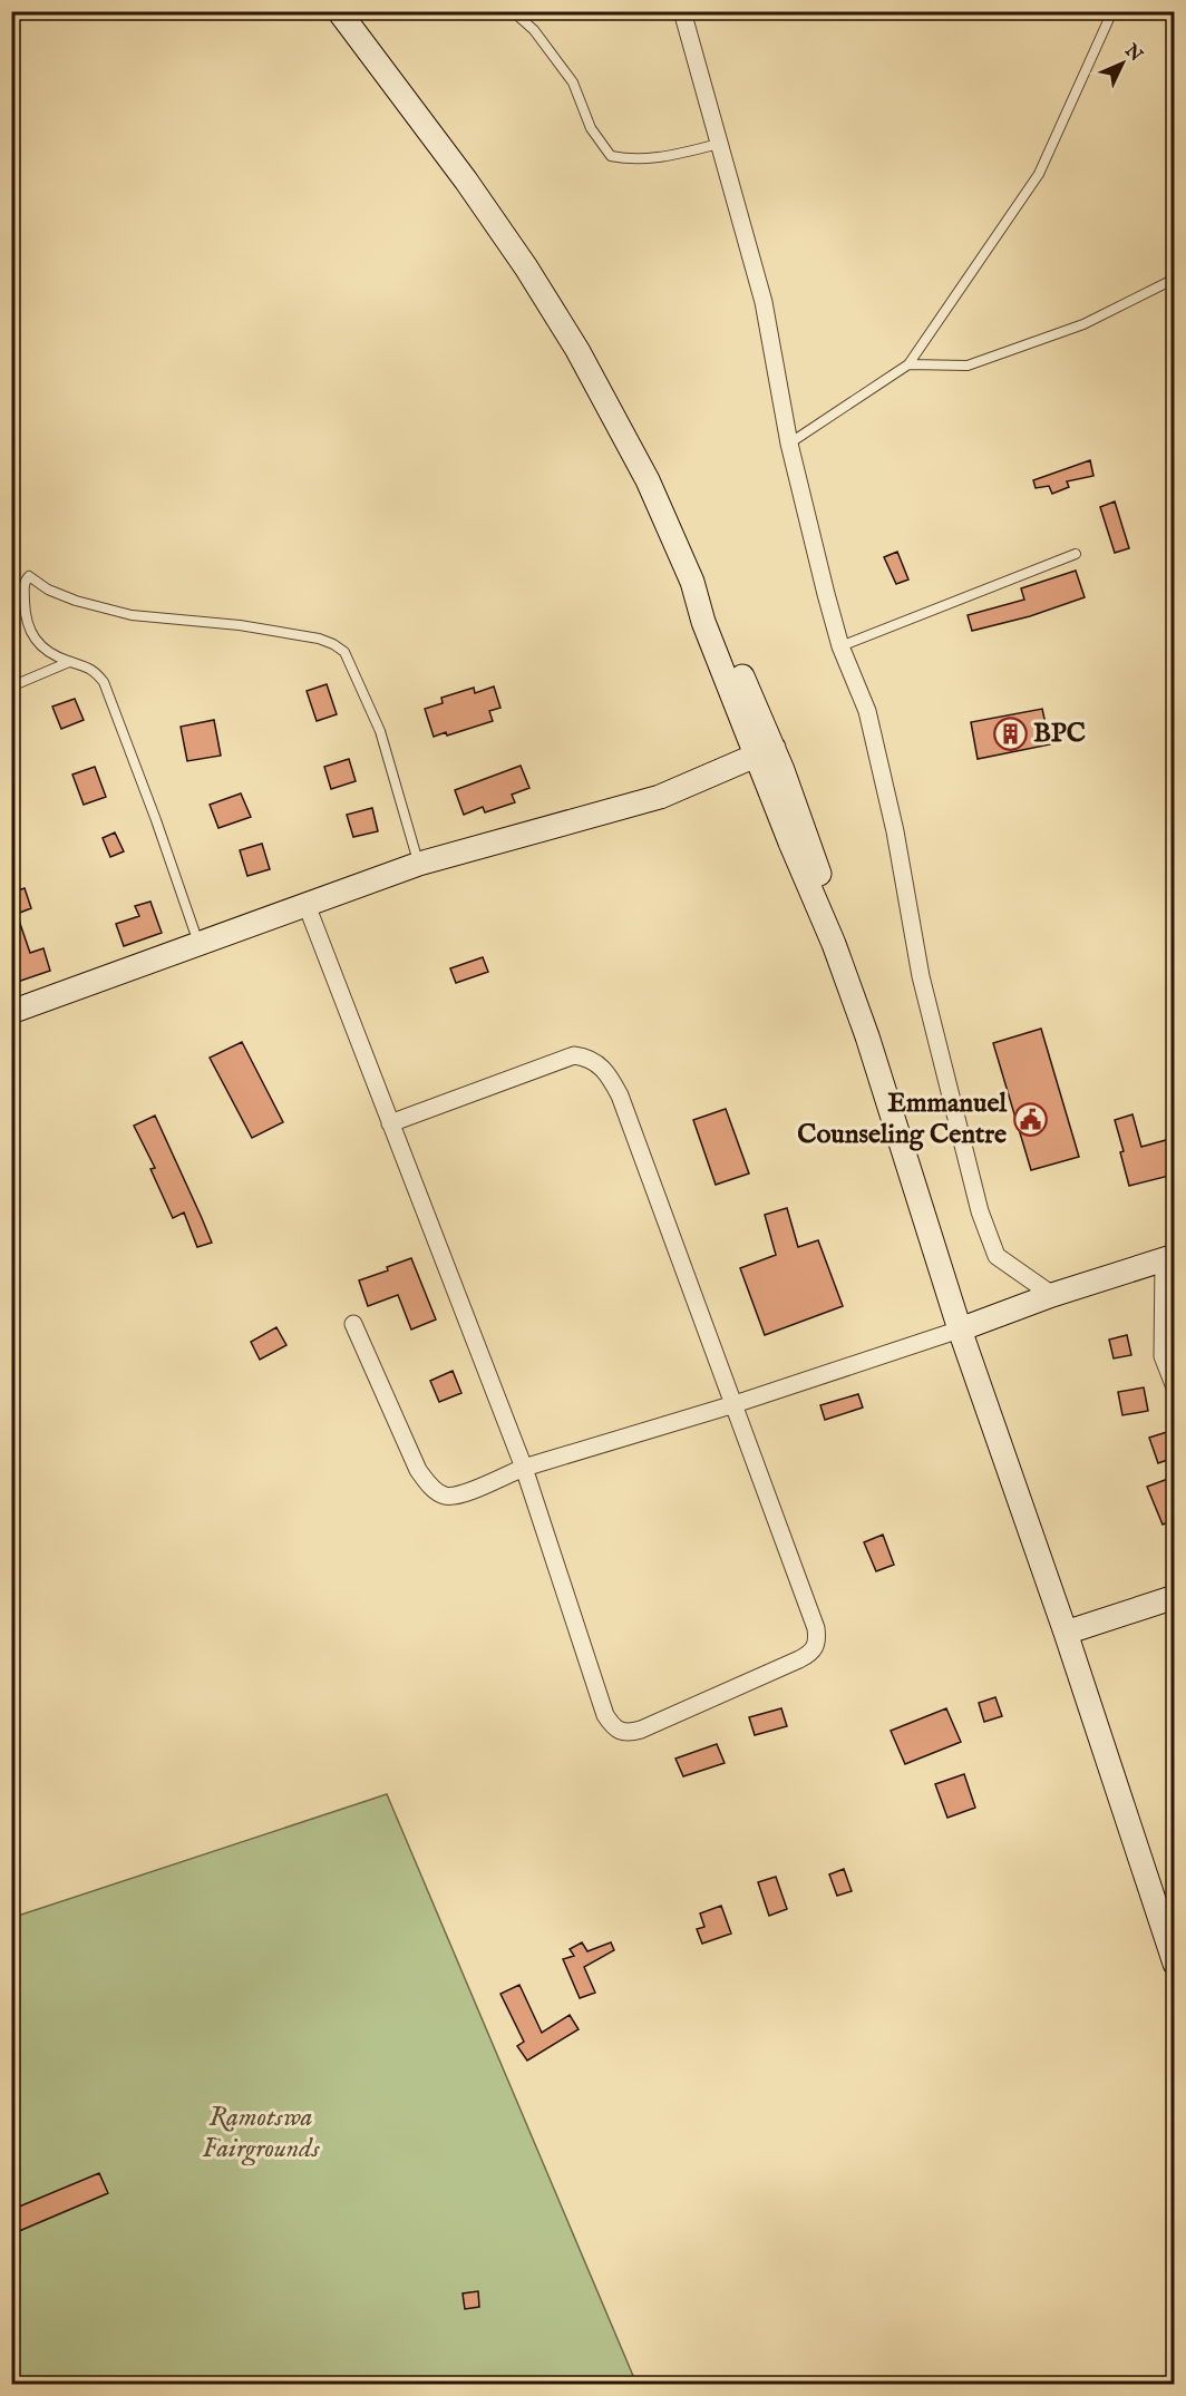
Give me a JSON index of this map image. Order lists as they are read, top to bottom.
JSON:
{
  "parks": ["Ramotswa Fairgrounds"],
  "places": {
    "building": ["BPC"],
    "public building": ["Emmanuel Counseling Centre"]
  },
  "north": "top right"
}
